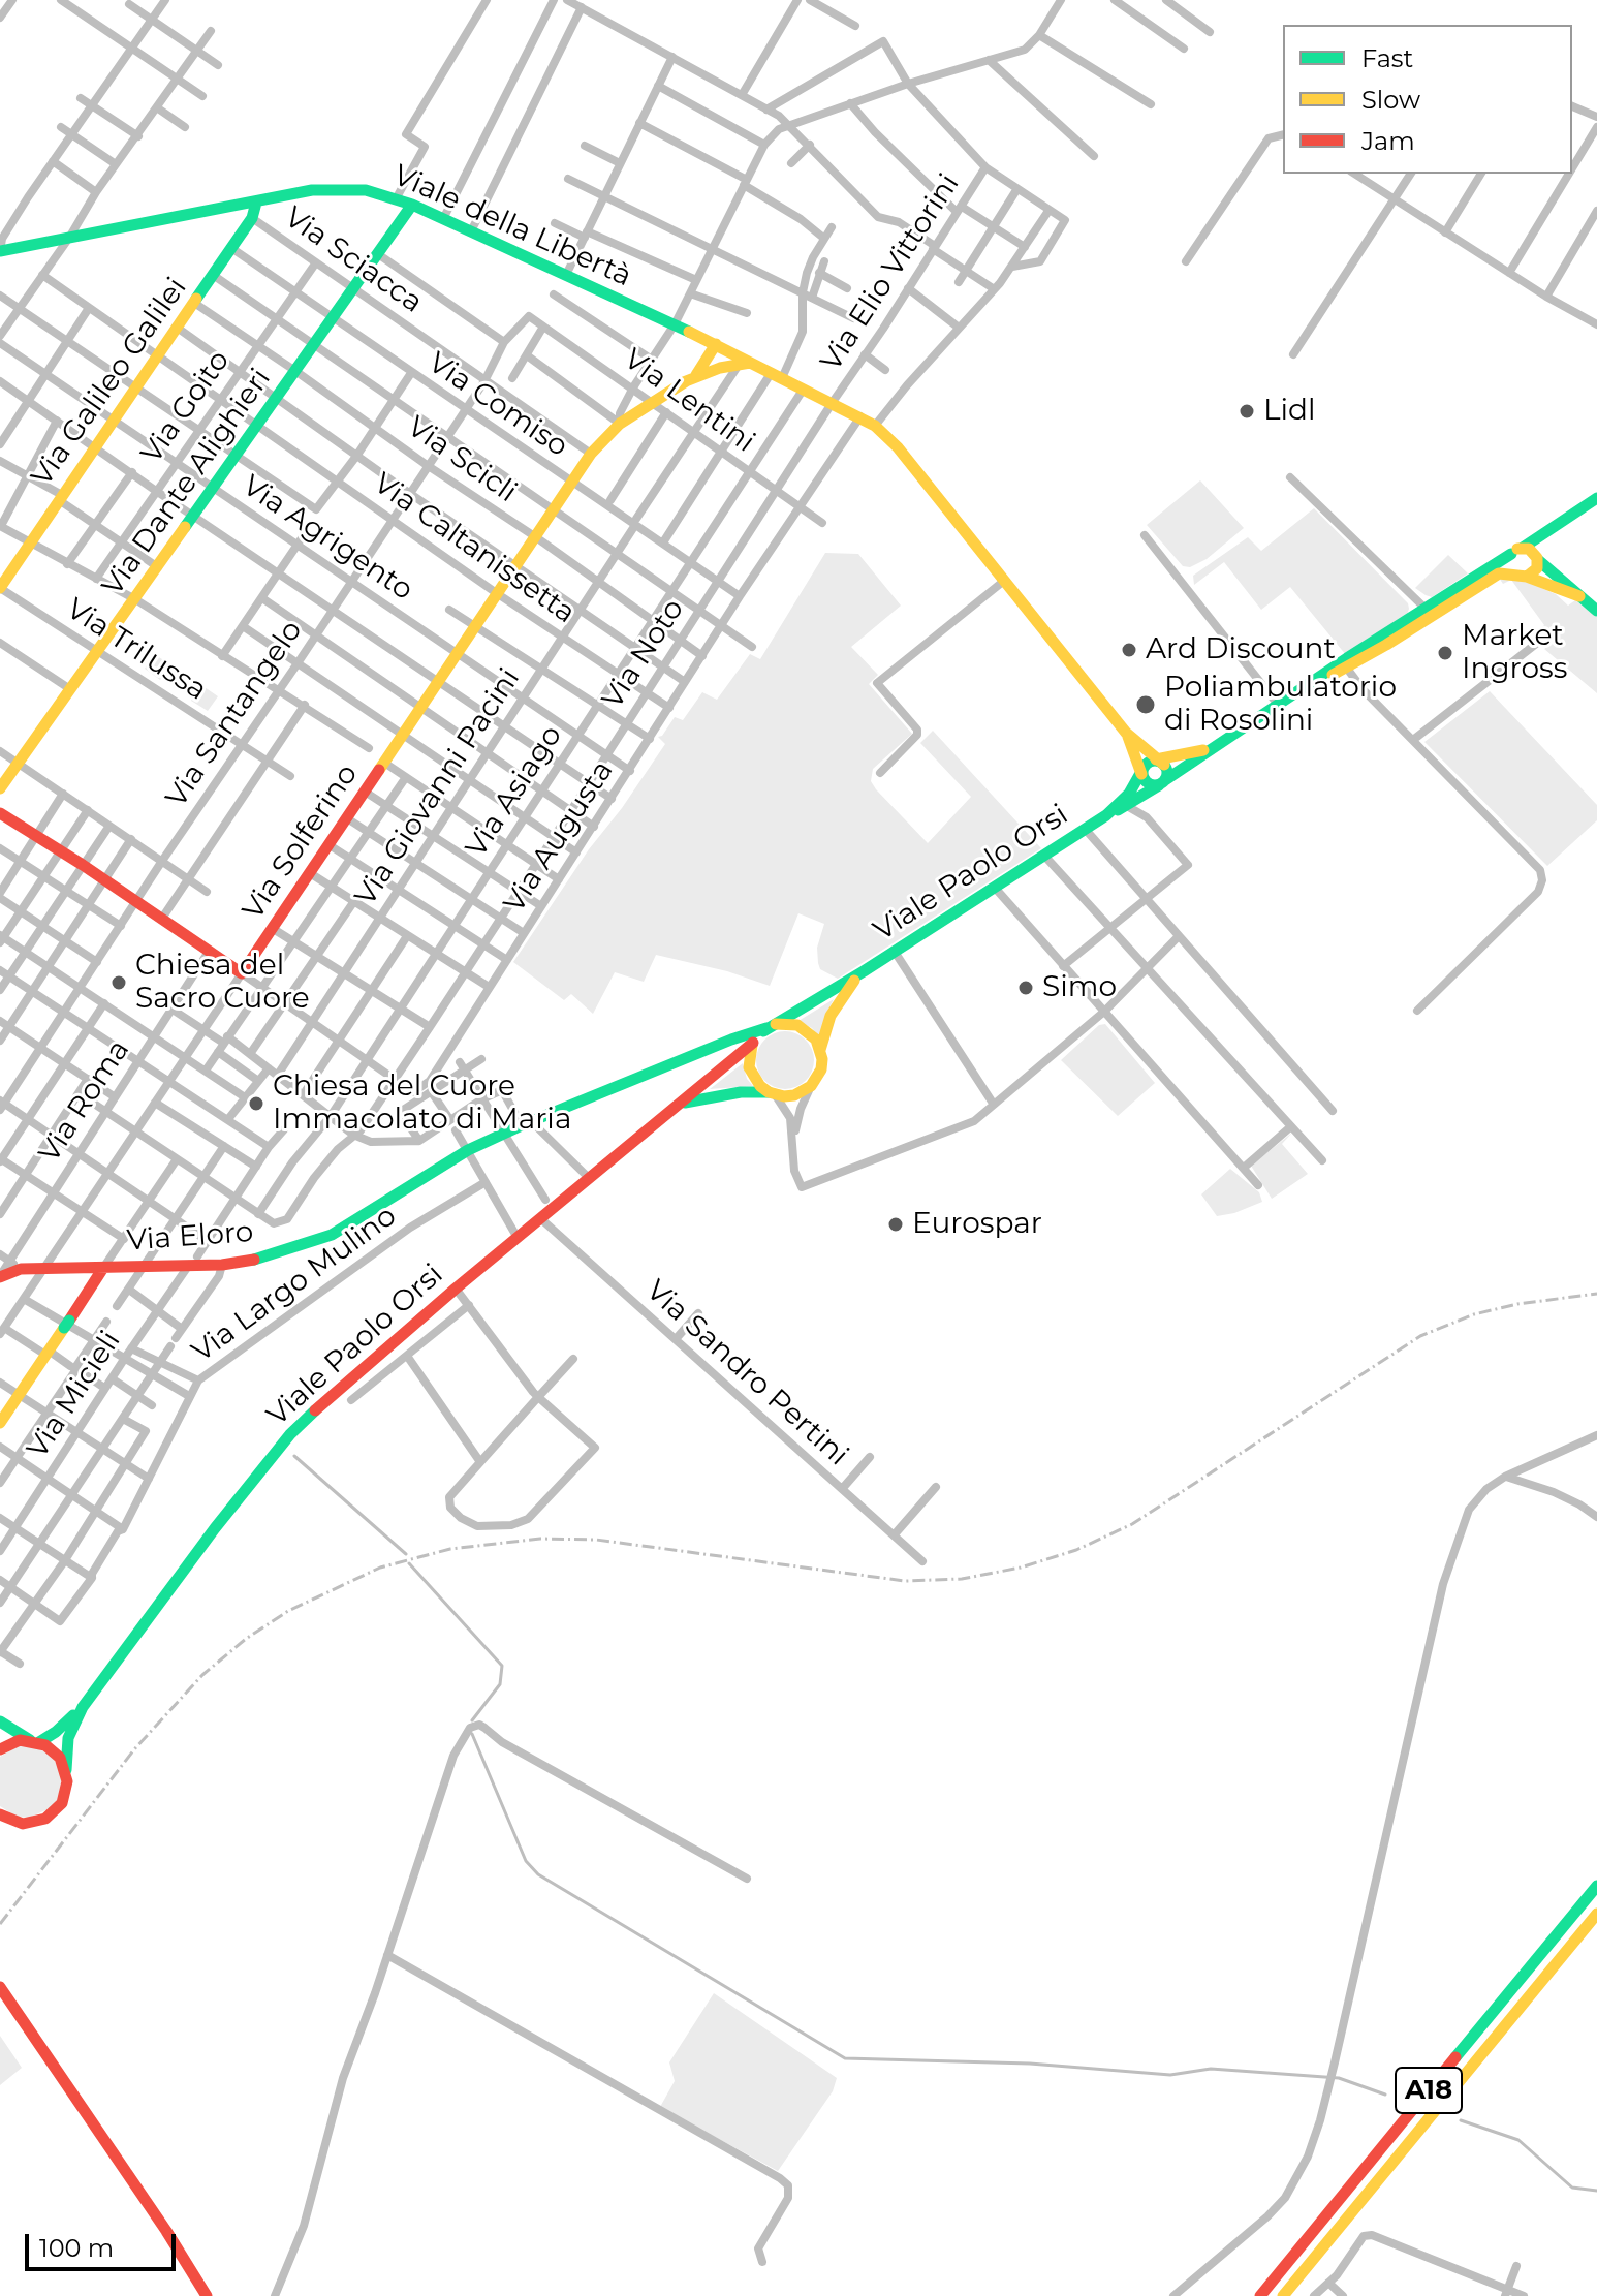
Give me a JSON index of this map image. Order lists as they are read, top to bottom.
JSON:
{
  "streets": {
    "main road": [
      "Viale della Libertà",
      "Via Galileo Galilei",
      "Via Dante Alighieri",
      "Via Solferino",
      "Viale Paolo Orsi",
      "Via Eloro",
      "A18"
    ],
    "street": [
      "Via Sciacca",
      "Via Elio Vittorini",
      "Via Lentini",
      "Via Comiso",
      "Via Goito",
      "Via Scicli",
      "Via Agrigento",
      "Via Caltanissetta",
      "Via Trilussa",
      "Via Noto",
      "Via Santangelo",
      "Via Giovanni Pacini",
      "Via Asiago",
      "Via Augusta",
      "Via Roma",
      "Via Largo Mulino",
      "Via Sandro Pertini",
      "Via Micieli"
    ]
  },
  "crossings": [
    ["Viale della Libertà", "Via Elio Vittorini"],
    ["Viale della Libertà", "Via Galileo Galilei"],
    ["Viale della Libertà", "Via Dante Alighieri"],
    ["Viale della Libertà", "Via Noto"],
    ["Viale della Libertà", "Via Giovanni Pacini"],
    ["Viale della Libertà", "Via Asiago"],
    ["Viale della Libertà", "Via Augusta"],
    ["Viale della Libertà", "Via Solferino"],
    ["Via Sciacca", "Via Galileo Galilei"],
    ["Via Sciacca", "Via Goito"],
    ["Via Sciacca", "Via Dante Alighieri"],
    ["Via Sciacca", "Via Santangelo"],
    ["Via Sciacca", "Via Solferino"],
    ["Via Elio Vittorini", "Via Noto"],
    ["Via Galileo Galilei", "Via Comiso"],
    ["Via Galileo Galilei", "Via Scicli"],
    ["Via Galileo Galilei", "Via Agrigento"],
    ["Via Galileo Galilei", "Via Caltanissetta"],
    ["Via Galileo Galilei", "Via Trilussa"],
    ["Via Lentini", "Via Noto"],
    ["Via Lentini", "Via Santangelo"],
    ["Via Lentini", "Via Giovanni Pacini"],
    ["Via Lentini", "Via Asiago"],
    ["Via Lentini", "Via Augusta"],
    ["Via Lentini", "Via Solferino"],
    ["Via Comiso", "Via Goito"],
    ["Via Comiso", "Via Dante Alighieri"],
    ["Via Comiso", "Via Noto"],
    ["Via Comiso", "Via Santangelo"],
    ["Via Comiso", "Via Giovanni Pacini"],
    ["Via Comiso", "Via Asiago"],
    ["Via Comiso", "Via Augusta"],
    ["Via Comiso", "Via Solferino"],
    ["Via Goito", "Via Scicli"],
    ["Via Goito", "Via Agrigento"],
    ["Via Goito", "Via Caltanissetta"],
    ["Via Scicli", "Via Dante Alighieri"],
    ["Via Scicli", "Via Noto"],
    ["Via Scicli", "Via Santangelo"],
    ["Via Scicli", "Via Giovanni Pacini"],
    ["Via Scicli", "Via Asiago"],
    ["Via Scicli", "Via Augusta"],
    ["Via Scicli", "Via Solferino"],
    ["Via Dante Alighieri", "Via Agrigento"],
    ["Via Dante Alighieri", "Via Caltanissetta"],
    ["Via Dante Alighieri", "Via Trilussa"],
    ["Via Agrigento", "Via Noto"],
    ["Via Agrigento", "Via Santangelo"],
    ["Via Agrigento", "Via Giovanni Pacini"],
    ["Via Agrigento", "Via Asiago"],
    ["Via Agrigento", "Via Augusta"],
    ["Via Agrigento", "Via Solferino"],
    ["Via Caltanissetta", "Via Noto"],
    ["Via Caltanissetta", "Via Santangelo"],
    ["Via Caltanissetta", "Via Giovanni Pacini"],
    ["Via Caltanissetta", "Via Asiago"],
    ["Via Caltanissetta", "Via Augusta"],
    ["Via Caltanissetta", "Via Solferino"],
    ["Via Trilussa", "Via Santangelo"],
    ["Via Noto", "Via Asiago"],
    ["Via Noto", "Via Augusta"],
    ["Via Giovanni Pacini", "Via Solferino"],
    ["Via Solferino", "Via Eloro"],
    ["Viale Paolo Orsi", "Via Eloro"],
    ["Viale Paolo Orsi", "Via Sandro Pertini"],
    ["Via Roma", "Via Eloro"],
    ["Via Eloro", "Via Sandro Pertini"],
    ["Via Eloro", "Via Micieli"]
  ],
  "places": [
    "Lidl",
    "Ard Discount",
    "Market Ingross",
    "Poliambulatorio di Rosolini",
    "Chiesa del Sacro Cuore",
    "Simo",
    "Chiesa del Cuore Immacolato di Maria",
    "Eurospar"
  ],
  "legend": ["Fast", "Slow", "Jam"],
  "scale_bar": "100 m"
}
